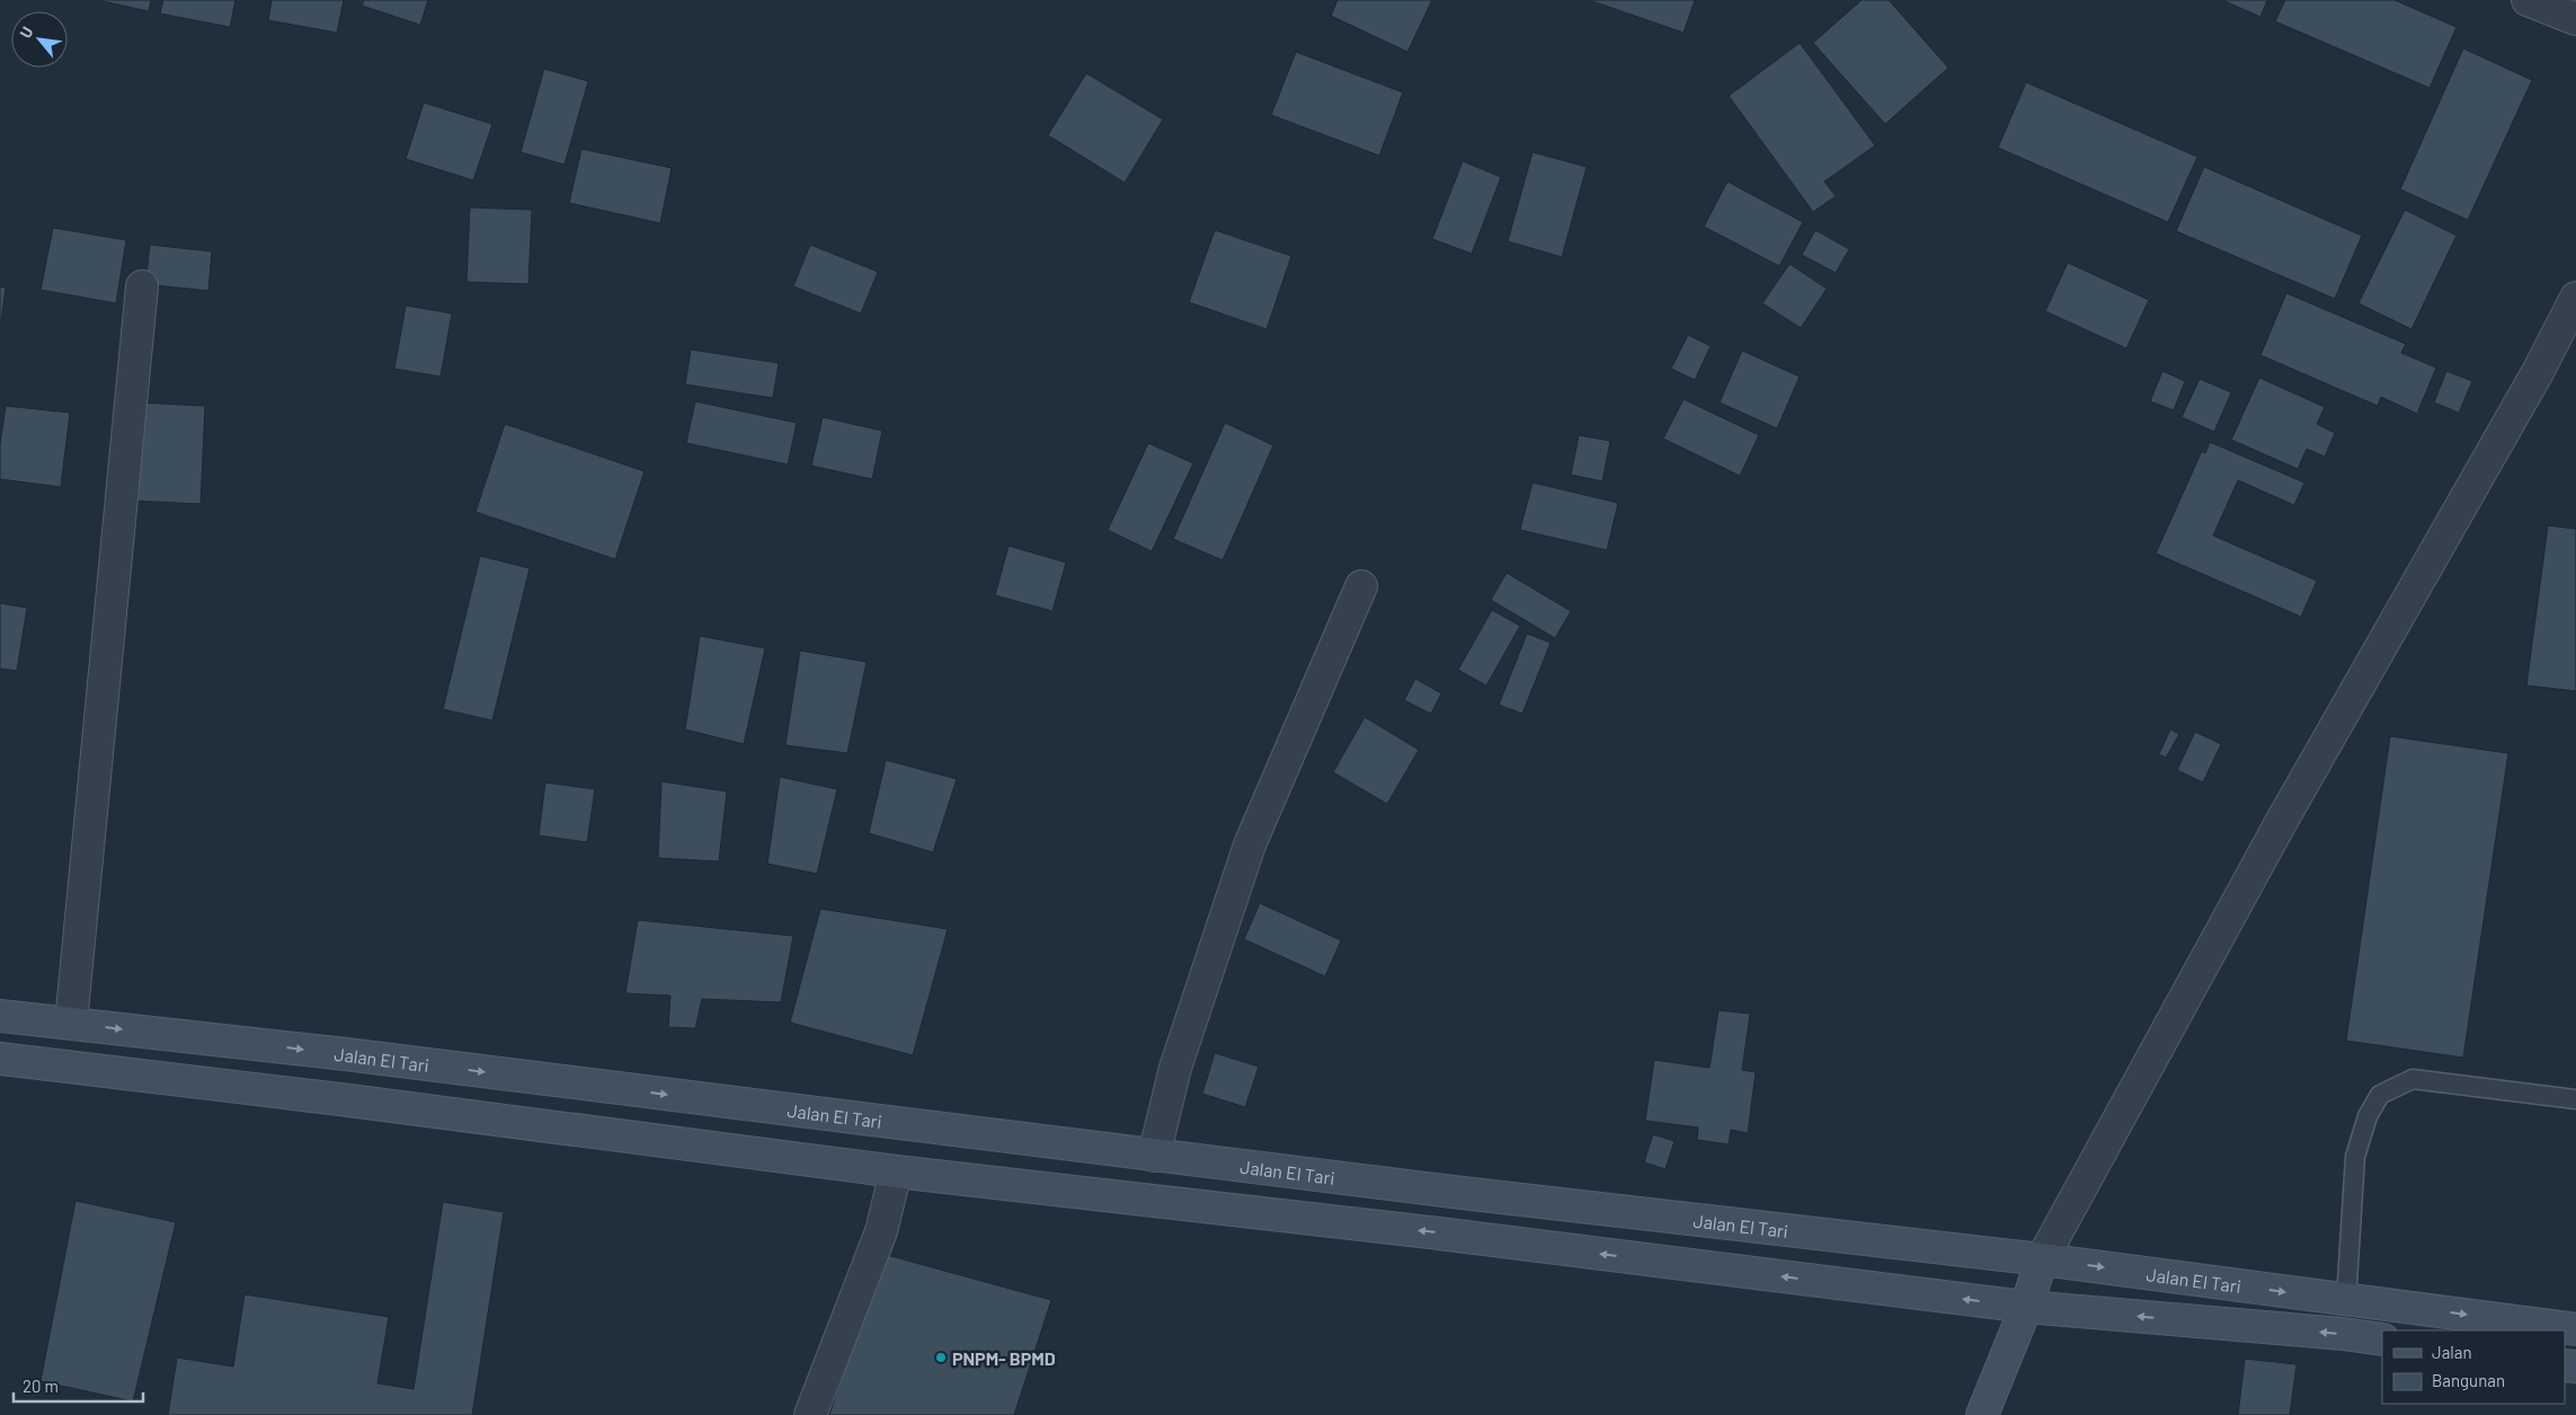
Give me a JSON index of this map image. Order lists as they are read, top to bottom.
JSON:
{
  "streets": {
    "street": ["Jalan El Tari"]
  },
  "places": ["PNPM- BPMD"],
  "legend": ["Jalan", "Bangunan"],
  "scale_bar": "20 m",
  "north": "top left"
}
